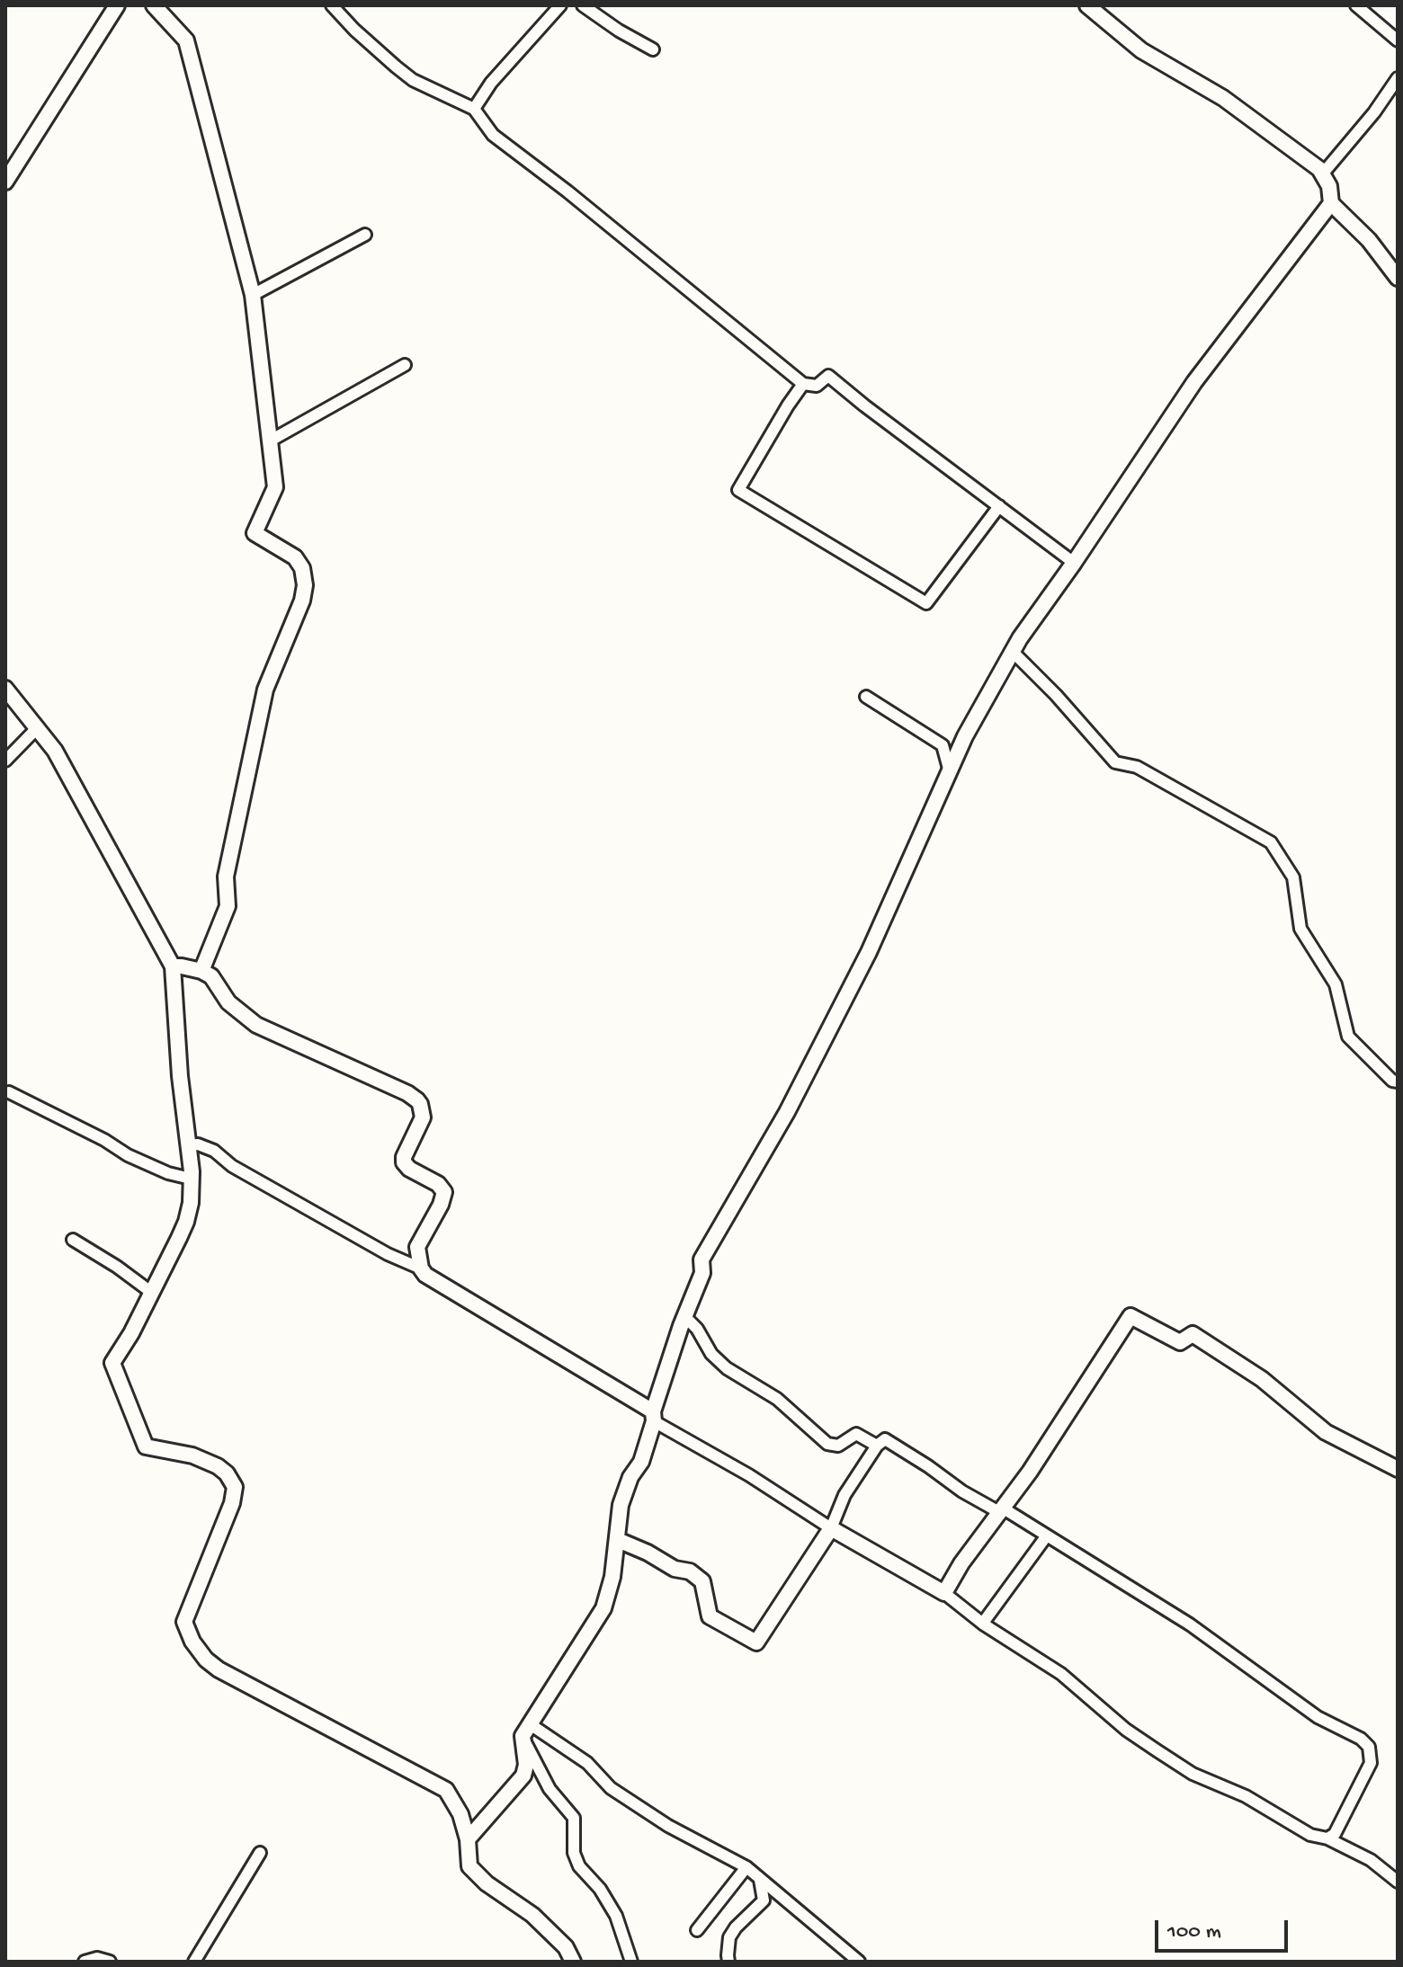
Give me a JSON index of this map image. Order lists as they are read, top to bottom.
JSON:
{
  "scale_bar": "100 m"
}
